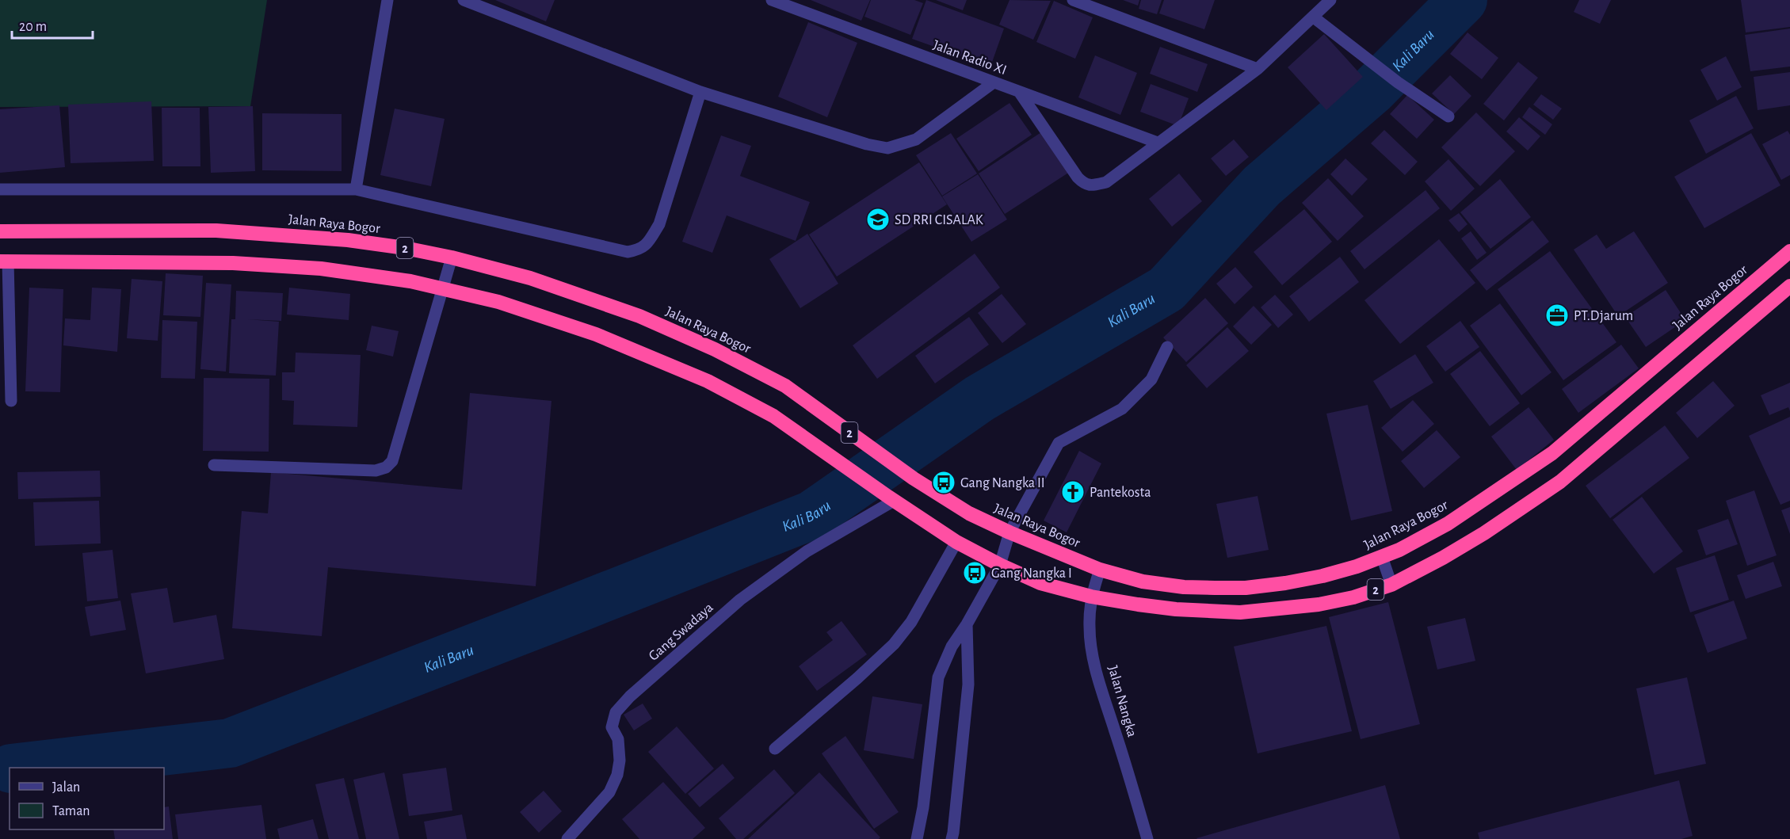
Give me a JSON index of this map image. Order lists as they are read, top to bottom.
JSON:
{
  "streets": {
    "highway": ["Jalan Raya Bogor", "2"],
    "street": ["Jalan Radio XI", "Gang Swadaya", "Jalan Nangka"]
  },
  "crossings": [
    ["Jalan Raya Bogor", "Jalan Nangka"],
    ["2", "Gang Swadaya"],
    ["2", "Jalan Nangka"]
  ],
  "water": ["Kali Baru"],
  "places": {
    "school or university": ["SD RRI CISALAK"],
    "office": ["PT.Djarum"],
    "bus stop": ["Gang Nangka II", "Gang Nangka I"],
    "church": ["Pantekosta"]
  },
  "legend": ["Jalan", "Taman"],
  "scale_bar": "20 m"
}
